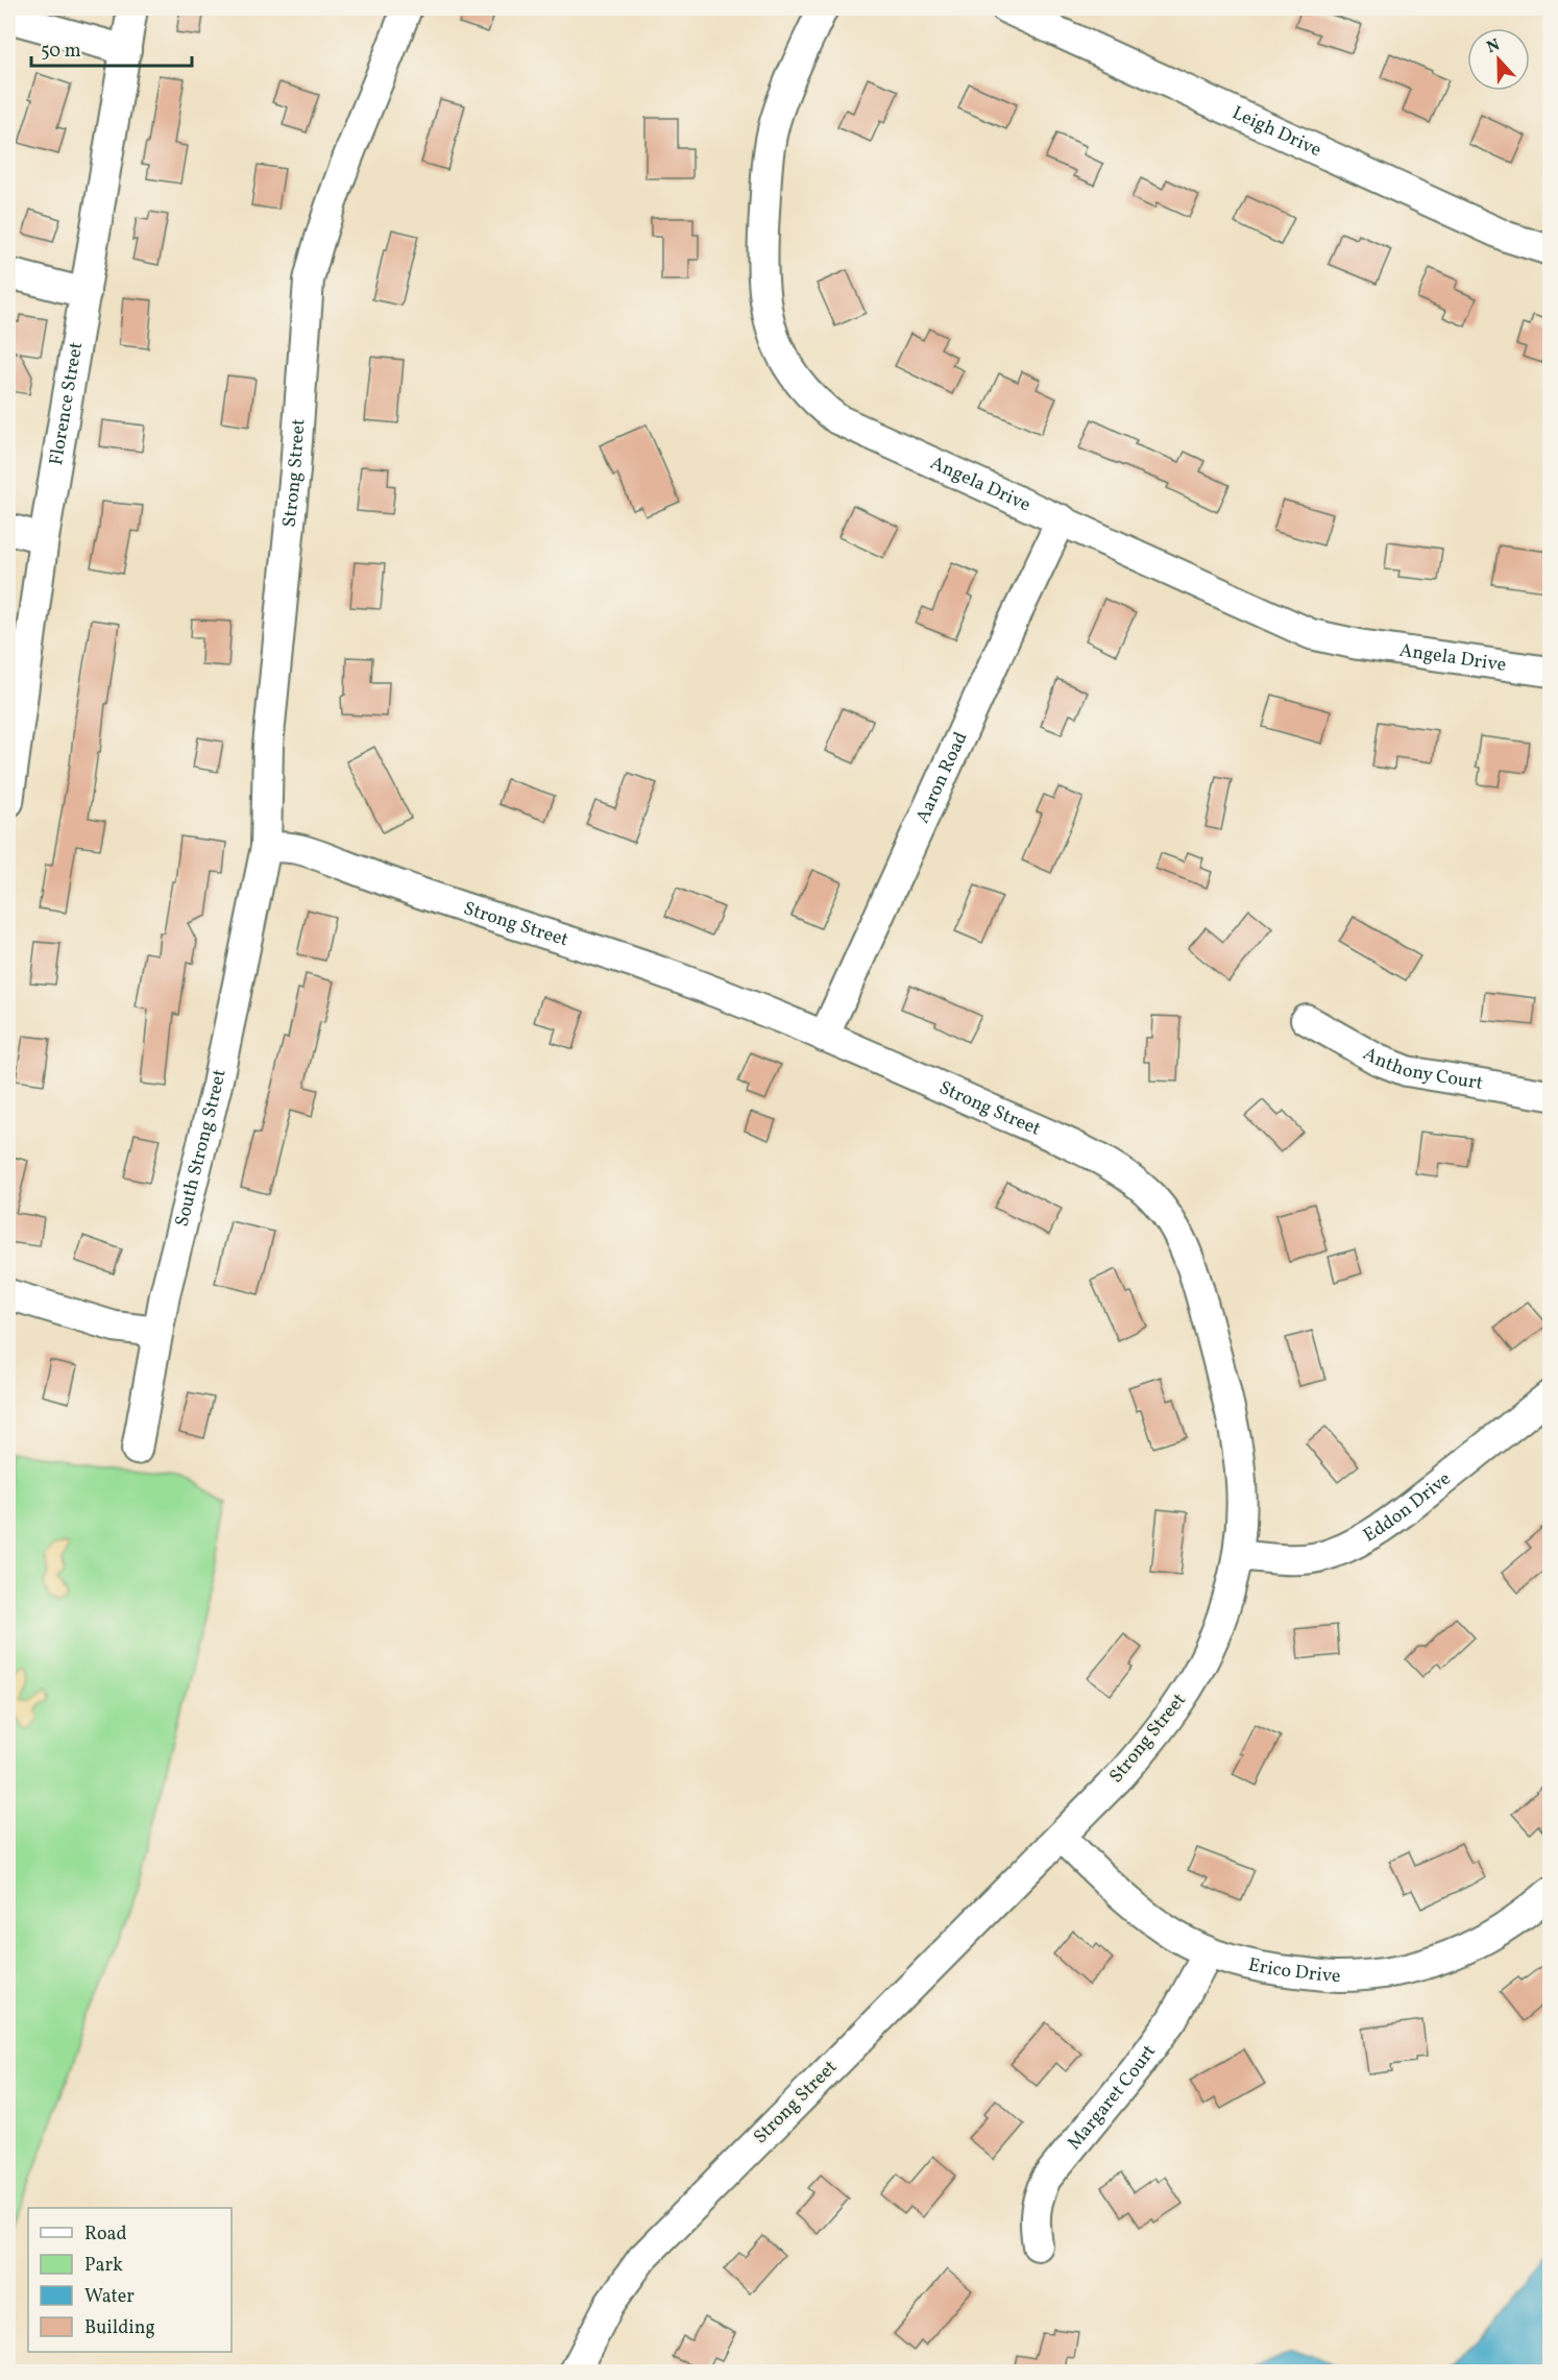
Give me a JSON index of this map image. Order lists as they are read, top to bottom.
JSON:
{
  "streets": {
    "street": [
      "Leigh Drive",
      "Florence Street",
      "Strong Street",
      "Angela Drive",
      "Aaron Road",
      "Anthony Court",
      "South Strong Street",
      "Eddon Drive",
      "Erico Drive",
      "Margaret Court"
    ]
  },
  "crossings": [
    ["Strong Street", "Aaron Road"],
    ["Strong Street", "South Strong Street"],
    ["Strong Street", "Eddon Drive"],
    ["Strong Street", "Erico Drive"],
    ["Angela Drive", "Aaron Road"],
    ["Erico Drive", "Margaret Court"]
  ],
  "legend": [
    "Road",
    "Park",
    "Water",
    "Building"
  ],
  "scale_bar": "50 m",
  "north": "top"
}
